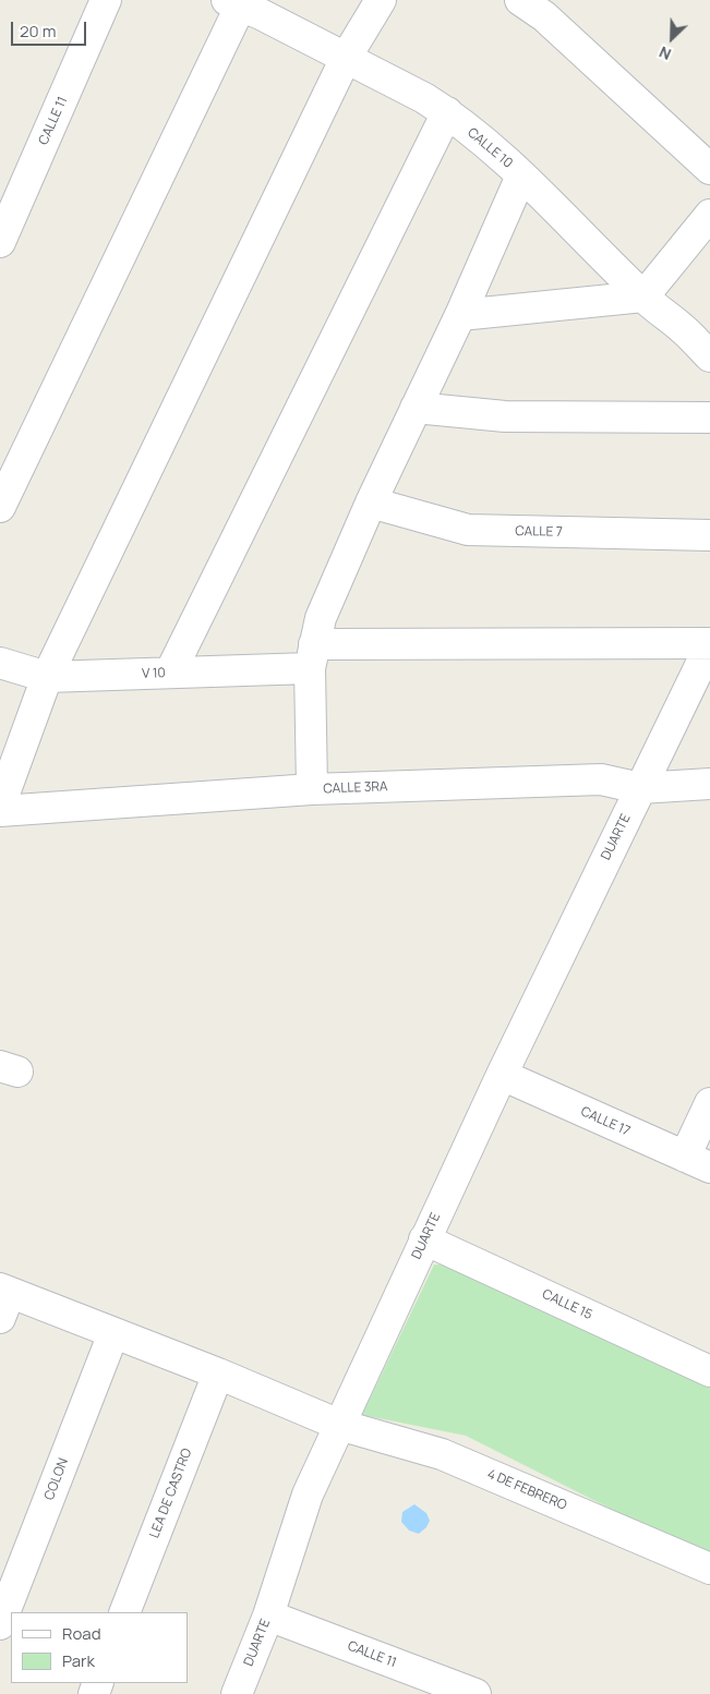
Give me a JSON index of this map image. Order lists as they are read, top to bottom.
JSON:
{
  "streets": {
    "street": [
      "CALLE 11",
      "CALLE 10",
      "CALLE 7",
      "V 10",
      "CALLE 3RA",
      "DUARTE",
      "CALLE 17",
      "CALLE 15",
      "COLON",
      "4 DE FEBRERO",
      "LEA DE CASTRO"
    ]
  },
  "crossings": [
    ["CALLE 11", "DUARTE"],
    ["V 10", "DUARTE"],
    ["CALLE 3RA", "DUARTE"],
    ["DUARTE", "CALLE 17"],
    ["DUARTE", "CALLE 15"],
    ["DUARTE", "4 DE FEBRERO"],
    ["COLON", "4 DE FEBRERO"],
    ["4 DE FEBRERO", "LEA DE CASTRO"]
  ],
  "legend": ["Road", "Park"],
  "scale_bar": "20 m",
  "north": "bottom left"
}
